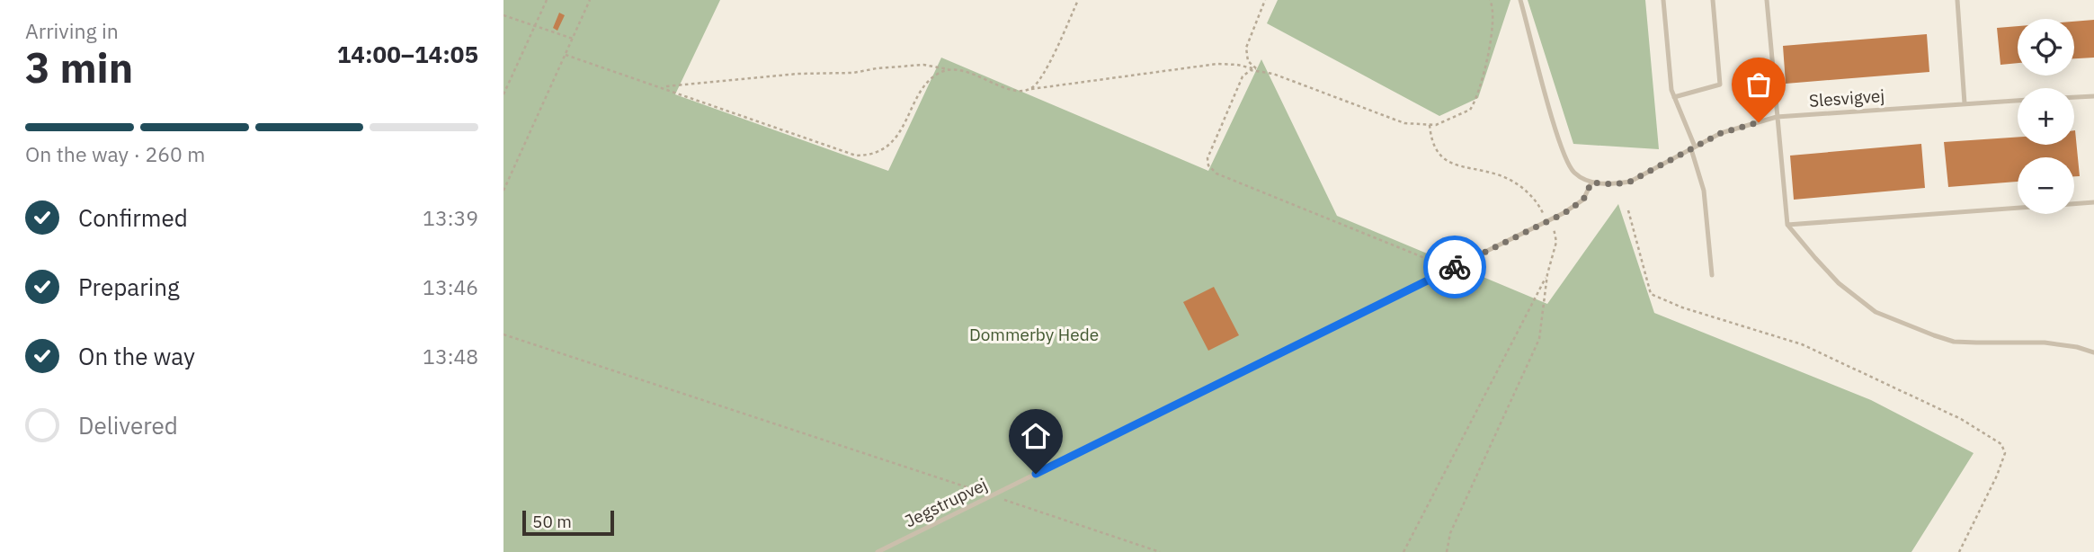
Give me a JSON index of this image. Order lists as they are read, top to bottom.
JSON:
{
  "streets": {
    "lane": ["Slesvigvej", "Jegstrupvej"]
  },
  "crossings": [
    ["Slesvigvej", "Jegstrupvej"]
  ],
  "parks": ["Dommerby Hede"],
  "scale_bar": "50 m",
  "page": {
    "heading": ["3 min", "Arriving in", "14:00–14:05"],
    "map_buttons": ["+", "−"],
    "bar": "On the way · 260 m",
    "list": [
      ["Confirmed", "13:39"],
      ["Preparing", "13:46"],
      ["On the way", "13:48"],
      "Delivered"
    ],
    "scale": "50 m"
  }
}
